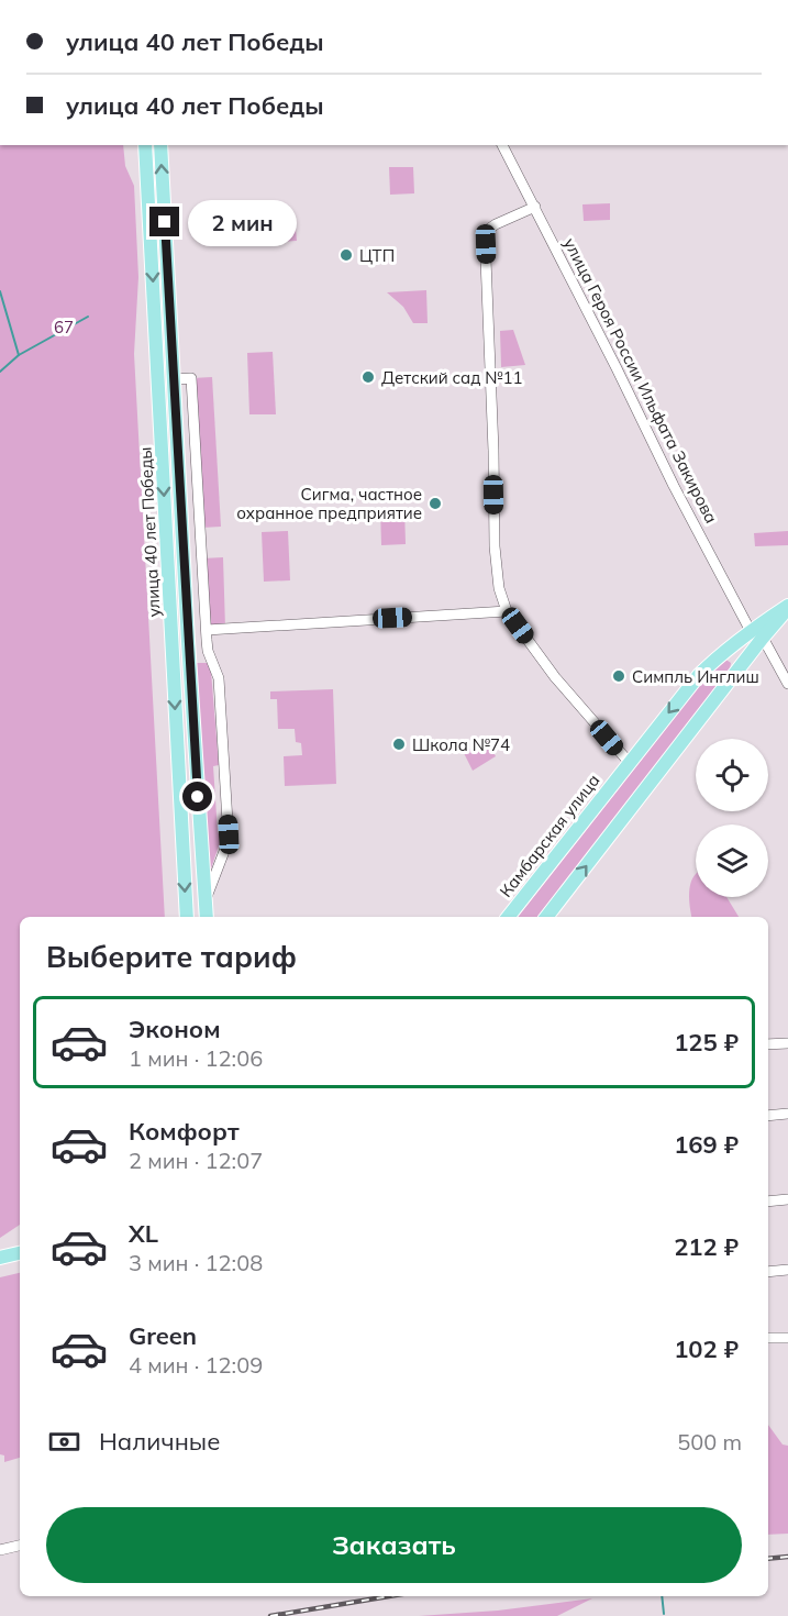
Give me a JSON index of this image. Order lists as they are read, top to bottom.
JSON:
{
  "streets": {
    "main road": ["улица 40 лет Победы", "Камбарская улица"],
    "street": ["улица Героя России Ильфата Закирова"]
  },
  "crossings": [
    ["улица Героя России Ильфата Закирова", "Камбарская улица"]
  ],
  "parks": ["67"],
  "places": [
    "ЦТП",
    "Детский сад №11",
    "Сигма, частное охранное предприятие",
    "Симпль Инглиш",
    "Школа №74"
  ],
  "page": {
    "banner": ["улица 40 лет Победы", "улица 40 лет Победы"],
    "bubble": "2 мин",
    "heading": "Выберите тариф",
    "list": [
      {
        "name": "Эконом",
        "note": "1 мин · 12:06",
        "value": "125 ₽"
      },
      {
        "name": "Комфорт",
        "note": "2 мин · 12:07",
        "value": "169 ₽"
      },
      {
        "name": "XL",
        "note": "3 мин · 12:08",
        "value": "212 ₽"
      },
      {
        "name": "Green",
        "note": "4 мин · 12:09",
        "value": "102 ₽"
      }
    ],
    "pay": ["Наличные", "500 m"],
    "buttons": "Заказать"
  }
}
